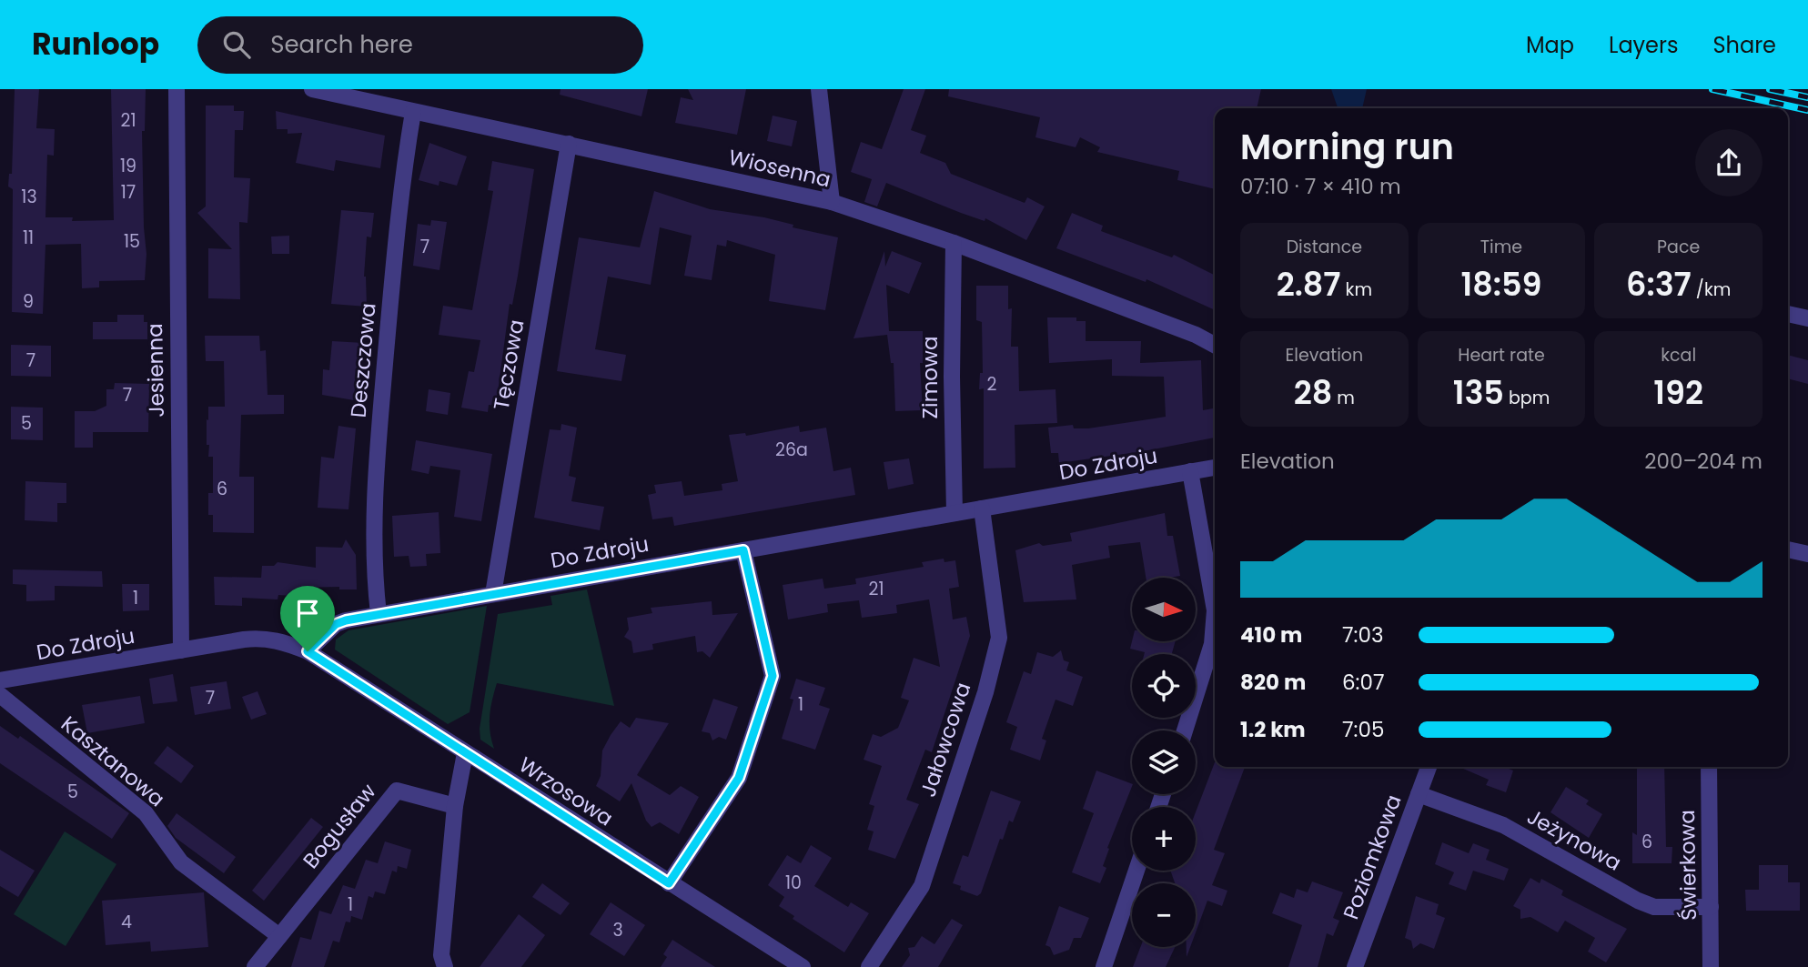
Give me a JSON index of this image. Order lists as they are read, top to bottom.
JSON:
{
  "streets": {
    "street": [
      "Wiosenna",
      "Deszczowa",
      "Tęczowa",
      "Jesienna",
      "Zimowa",
      "Do Zdroju",
      "Jałowcowa",
      "Kasztanowa",
      "Wrzosowa",
      "Bogusław",
      "Jeżynowa",
      "Poziomkowa",
      "Świerkowa"
    ]
  },
  "crossings": [
    ["Wiosenna", "Deszczowa"],
    ["Wiosenna", "Tęczowa"],
    ["Wiosenna", "Zimowa"],
    ["Deszczowa", "Do Zdroju"],
    ["Tęczowa", "Do Zdroju"],
    ["Jesienna", "Do Zdroju"],
    ["Zimowa", "Do Zdroju"],
    ["Do Zdroju", "Jałowcowa"],
    ["Do Zdroju", "Wrzosowa"],
    ["Kasztanowa", "Bogusław"],
    ["Jeżynowa", "Poziomkowa"],
    ["Jeżynowa", "Świerkowa"]
  ],
  "house_numbers": [
    "21",
    "19",
    "17",
    "13",
    "11",
    "15",
    "7",
    "9",
    "7",
    "2",
    "7",
    "5",
    "26a",
    "6",
    "21",
    "1",
    "7",
    "1",
    "5",
    "6",
    "10",
    "1",
    "4",
    "3"
  ],
  "north": "right",
  "page": {
    "header": "Runloop",
    "search": "Search here",
    "nav": ["Map", "Layers", "Share"],
    "heading": ["Morning run", "07:10 · 7 × 410 m"],
    "stats": [
      ["Distance", "2.87 km"],
      ["Time", "18:59"],
      ["Pace", "6:37 /km"],
      ["Elevation", "28 m"],
      ["Heart rate", "135 bpm"],
      ["kcal", "192"]
    ],
    "chart": ["Elevation", "200–204 m"],
    "map_buttons": ["+", "−"],
    "list": [
      {
        "name": "410 m",
        "note": "7:03"
      },
      {
        "name": "820 m",
        "note": "6:07"
      },
      {
        "name": "1.2 km",
        "note": "7:05"
      }
    ]
  }
}
